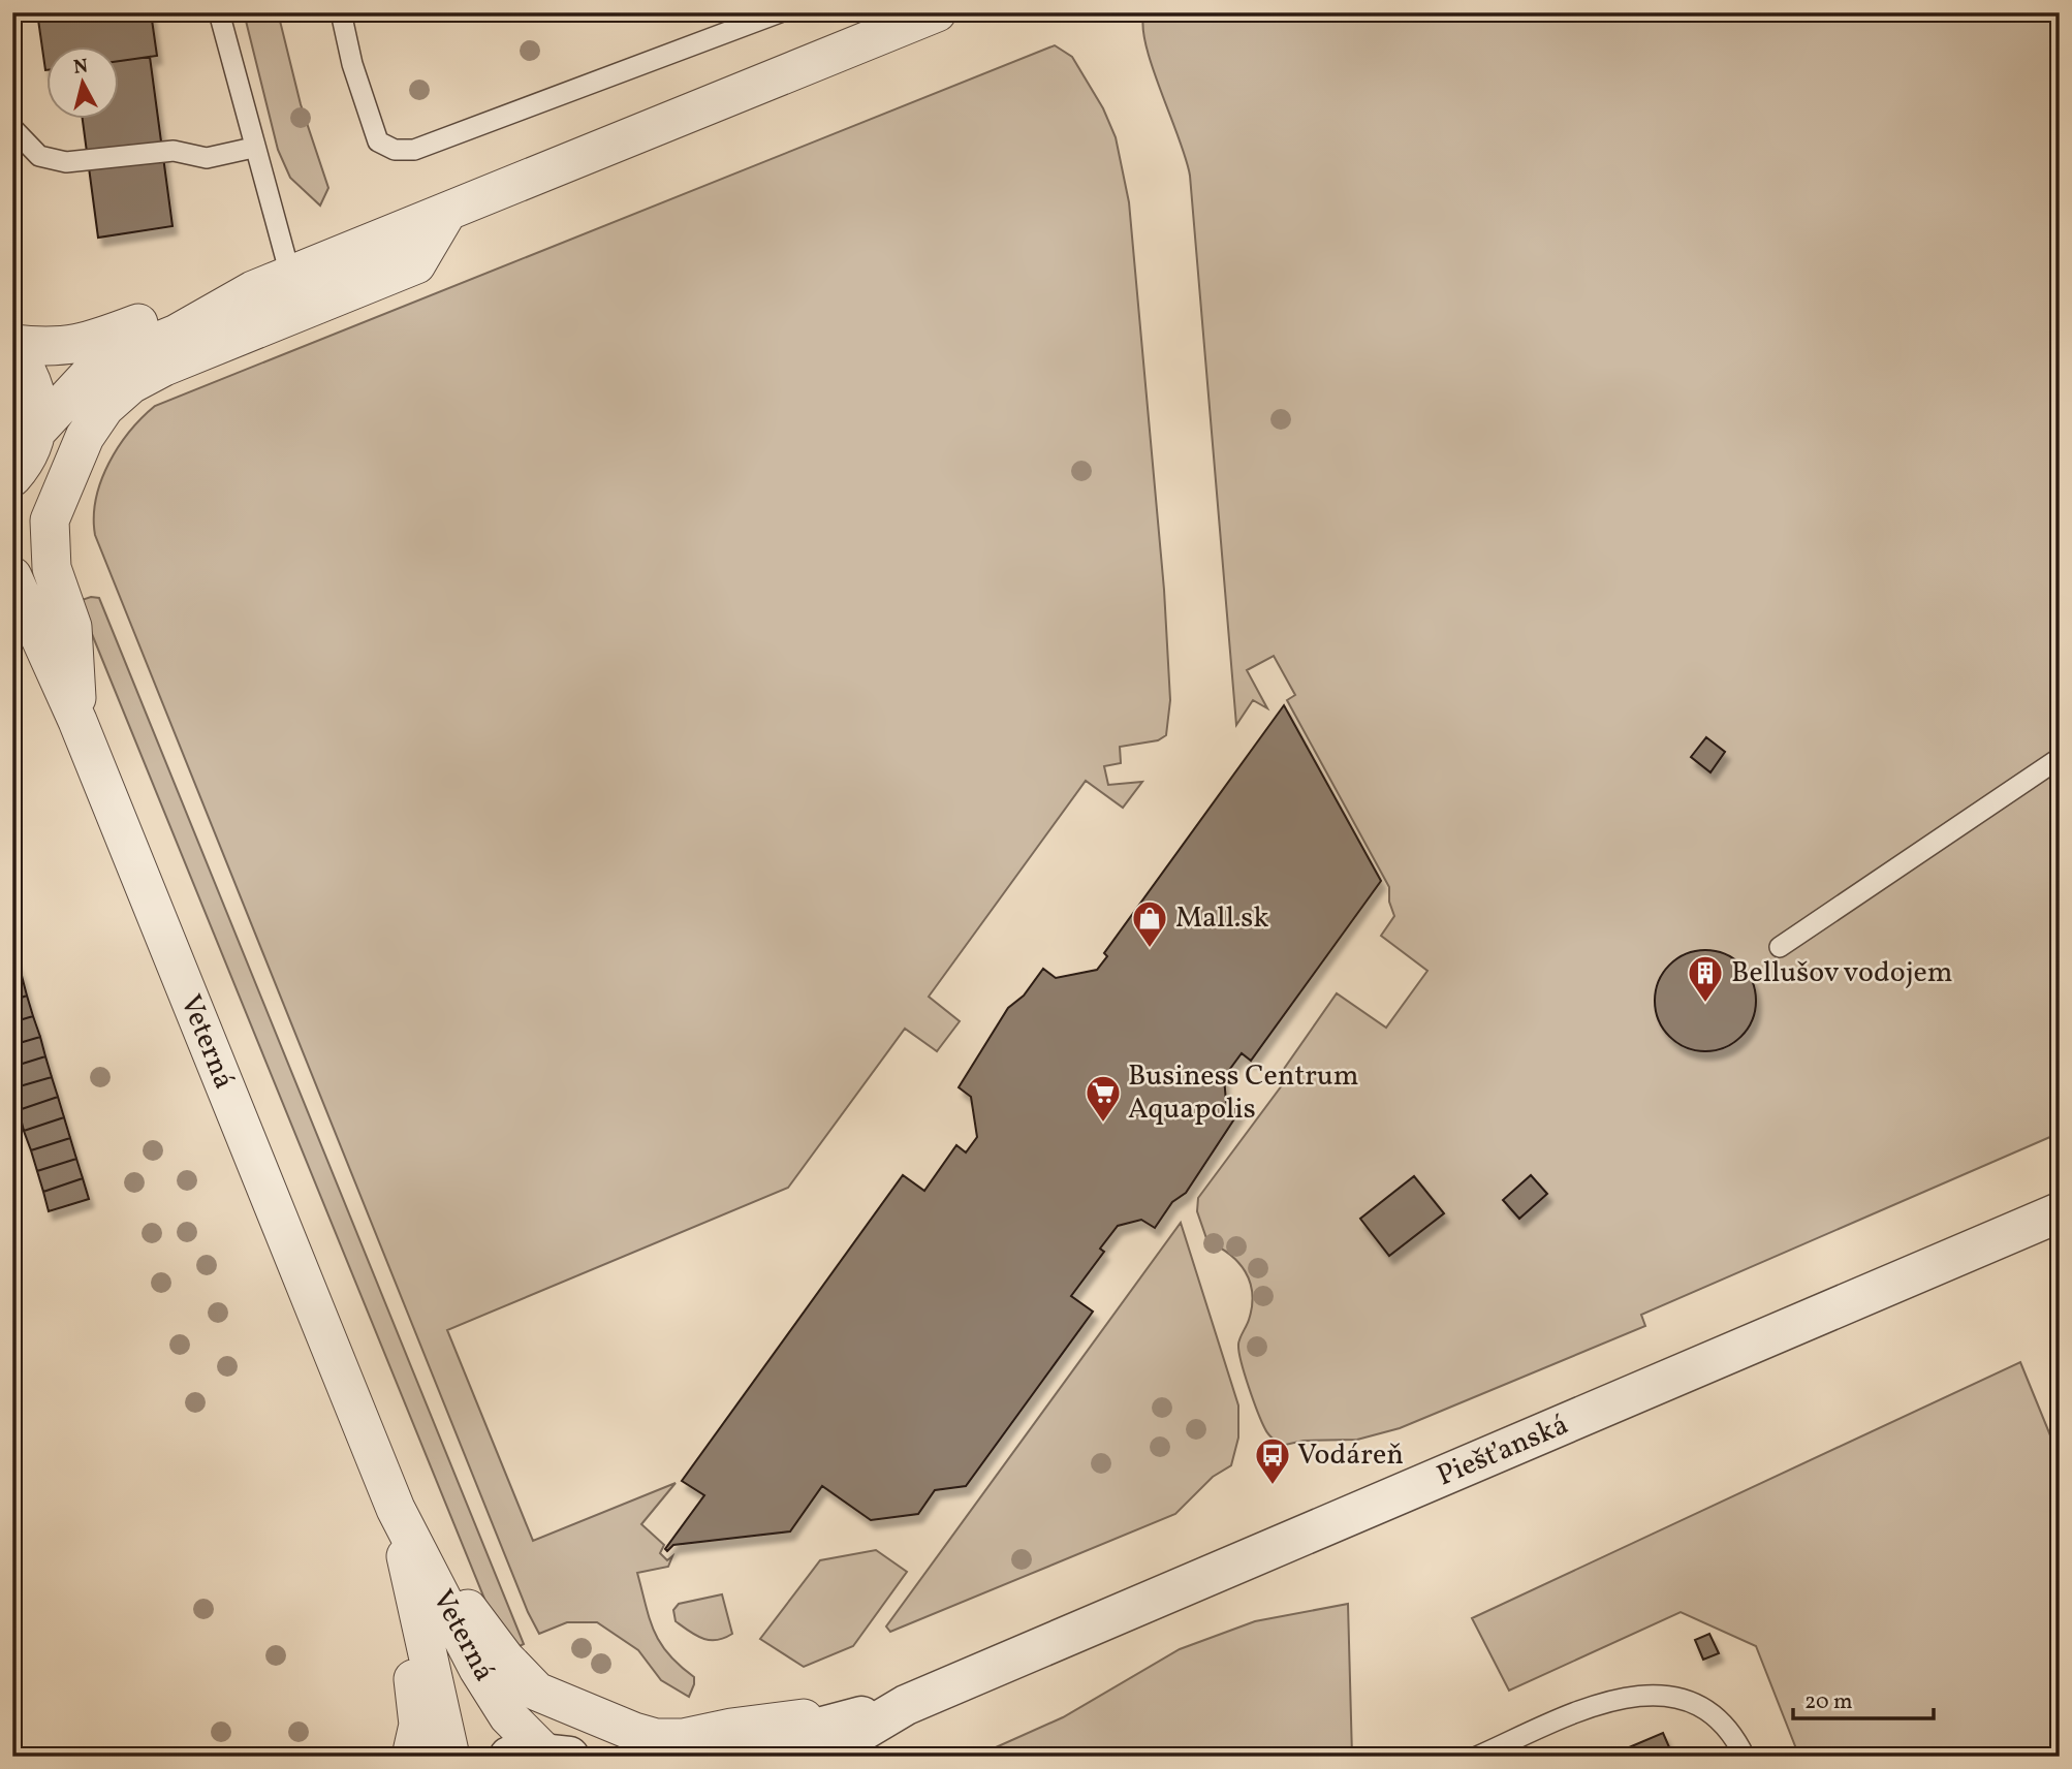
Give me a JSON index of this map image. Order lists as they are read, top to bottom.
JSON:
{
  "streets": {
    "street": ["Veterná", "Piešťanská"]
  },
  "places": {
    "shop": ["Mall.sk"],
    "building": ["Bellušov vodojem"],
    "supermarket": ["Business Centrum Aquapolis"],
    "bus stop": ["Vodáreň"]
  },
  "scale_bar": "20 m",
  "north": "top"
}
